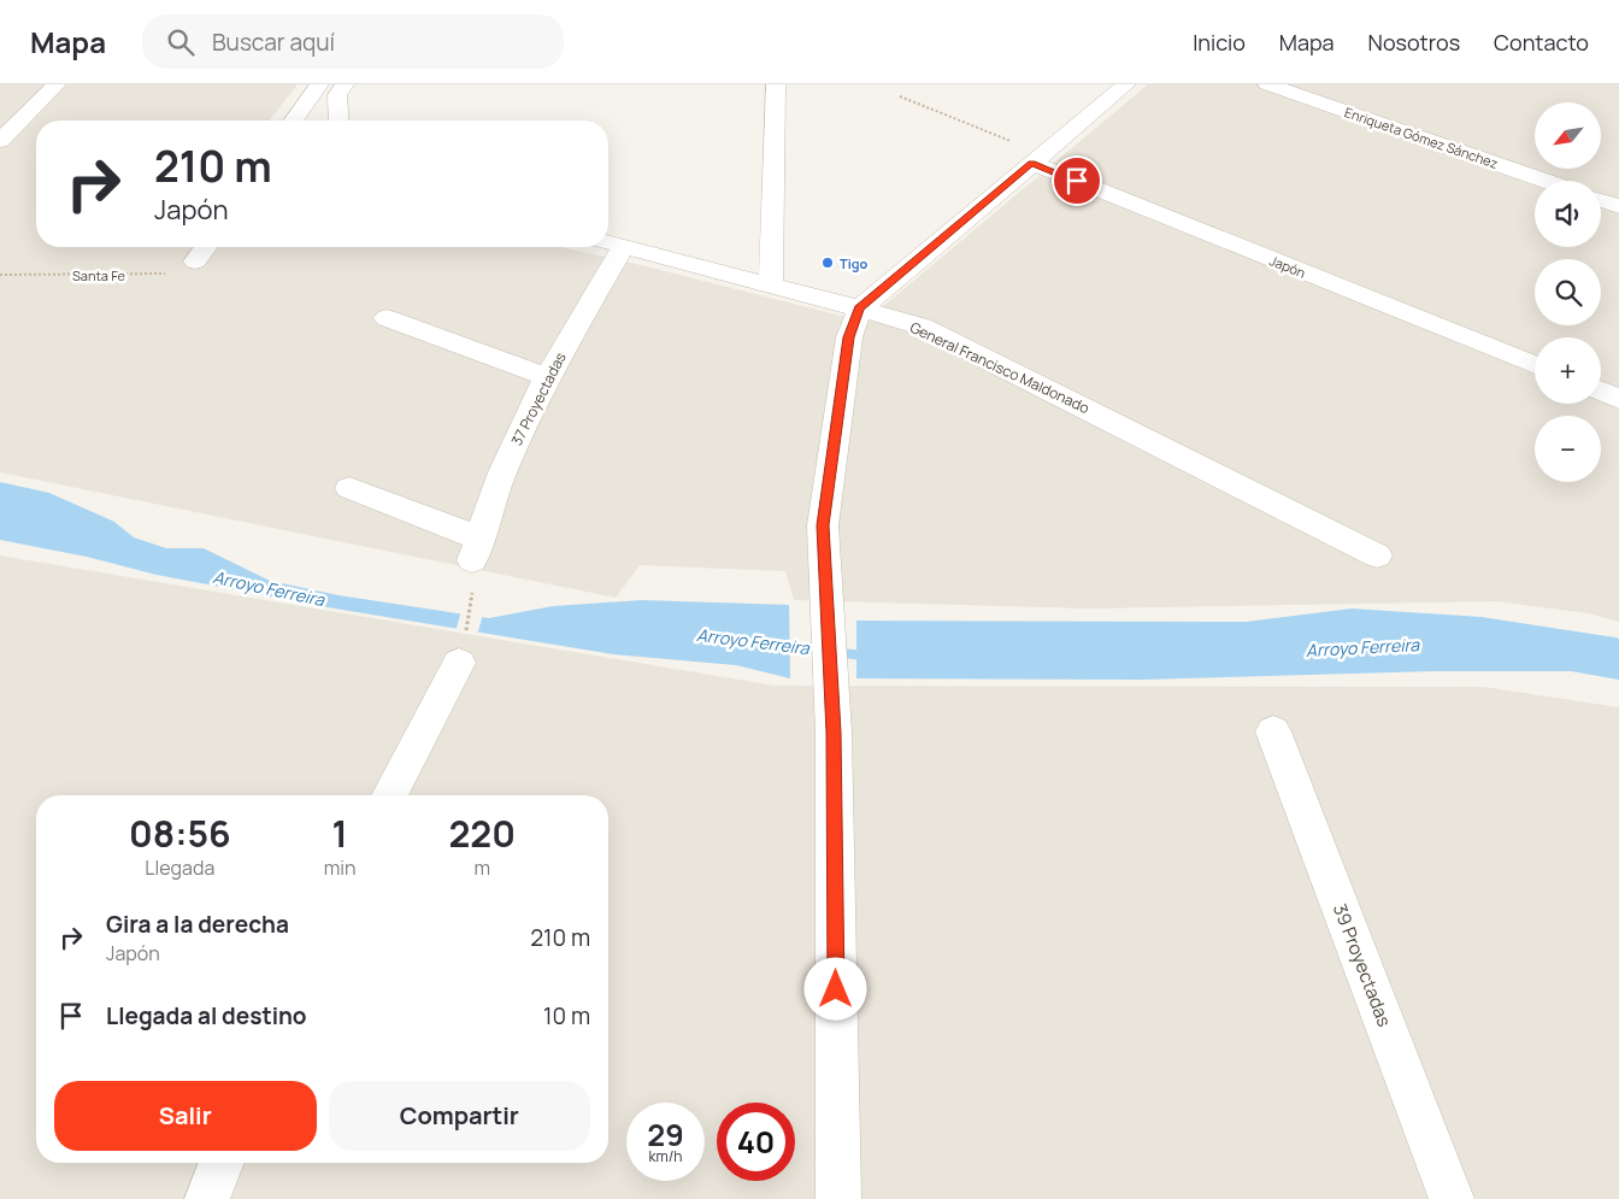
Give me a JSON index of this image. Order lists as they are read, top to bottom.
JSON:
{
  "streets": {
    "street": [
      "Enriqueta Gómez Sánchez",
      "Japón",
      "General Francisco Maldonado",
      "37 Proyectadas",
      "39 Proyectadas"
    ],
    "path": ["Santa Fe"]
  },
  "crossings": [
    ["General Francisco Maldonado", "37 Proyectadas"]
  ],
  "water": ["Arroyo Ferreira"],
  "places": ["Tigo"],
  "north": "bottom left",
  "page": {
    "header": "Mapa",
    "search": "Buscar aquí",
    "nav": [
      "Inicio",
      "Mapa",
      "Nosotros",
      "Contacto"
    ],
    "map_buttons": ["+", "−"],
    "turn": ["210 m", "Japón"],
    "eta": [
      "08:56",
      "Llegada",
      "1",
      "min",
      "220",
      "m"
    ],
    "list": [
      {
        "name": "Gira a la derecha",
        "note": "Japón",
        "value": "210 m"
      },
      {
        "name": "Llegada al destino",
        "value": "10 m"
      }
    ],
    "buttons": ["Salir", "Compartir"],
    "speed": "29 km/h",
    "limit": "40"
  }
}
